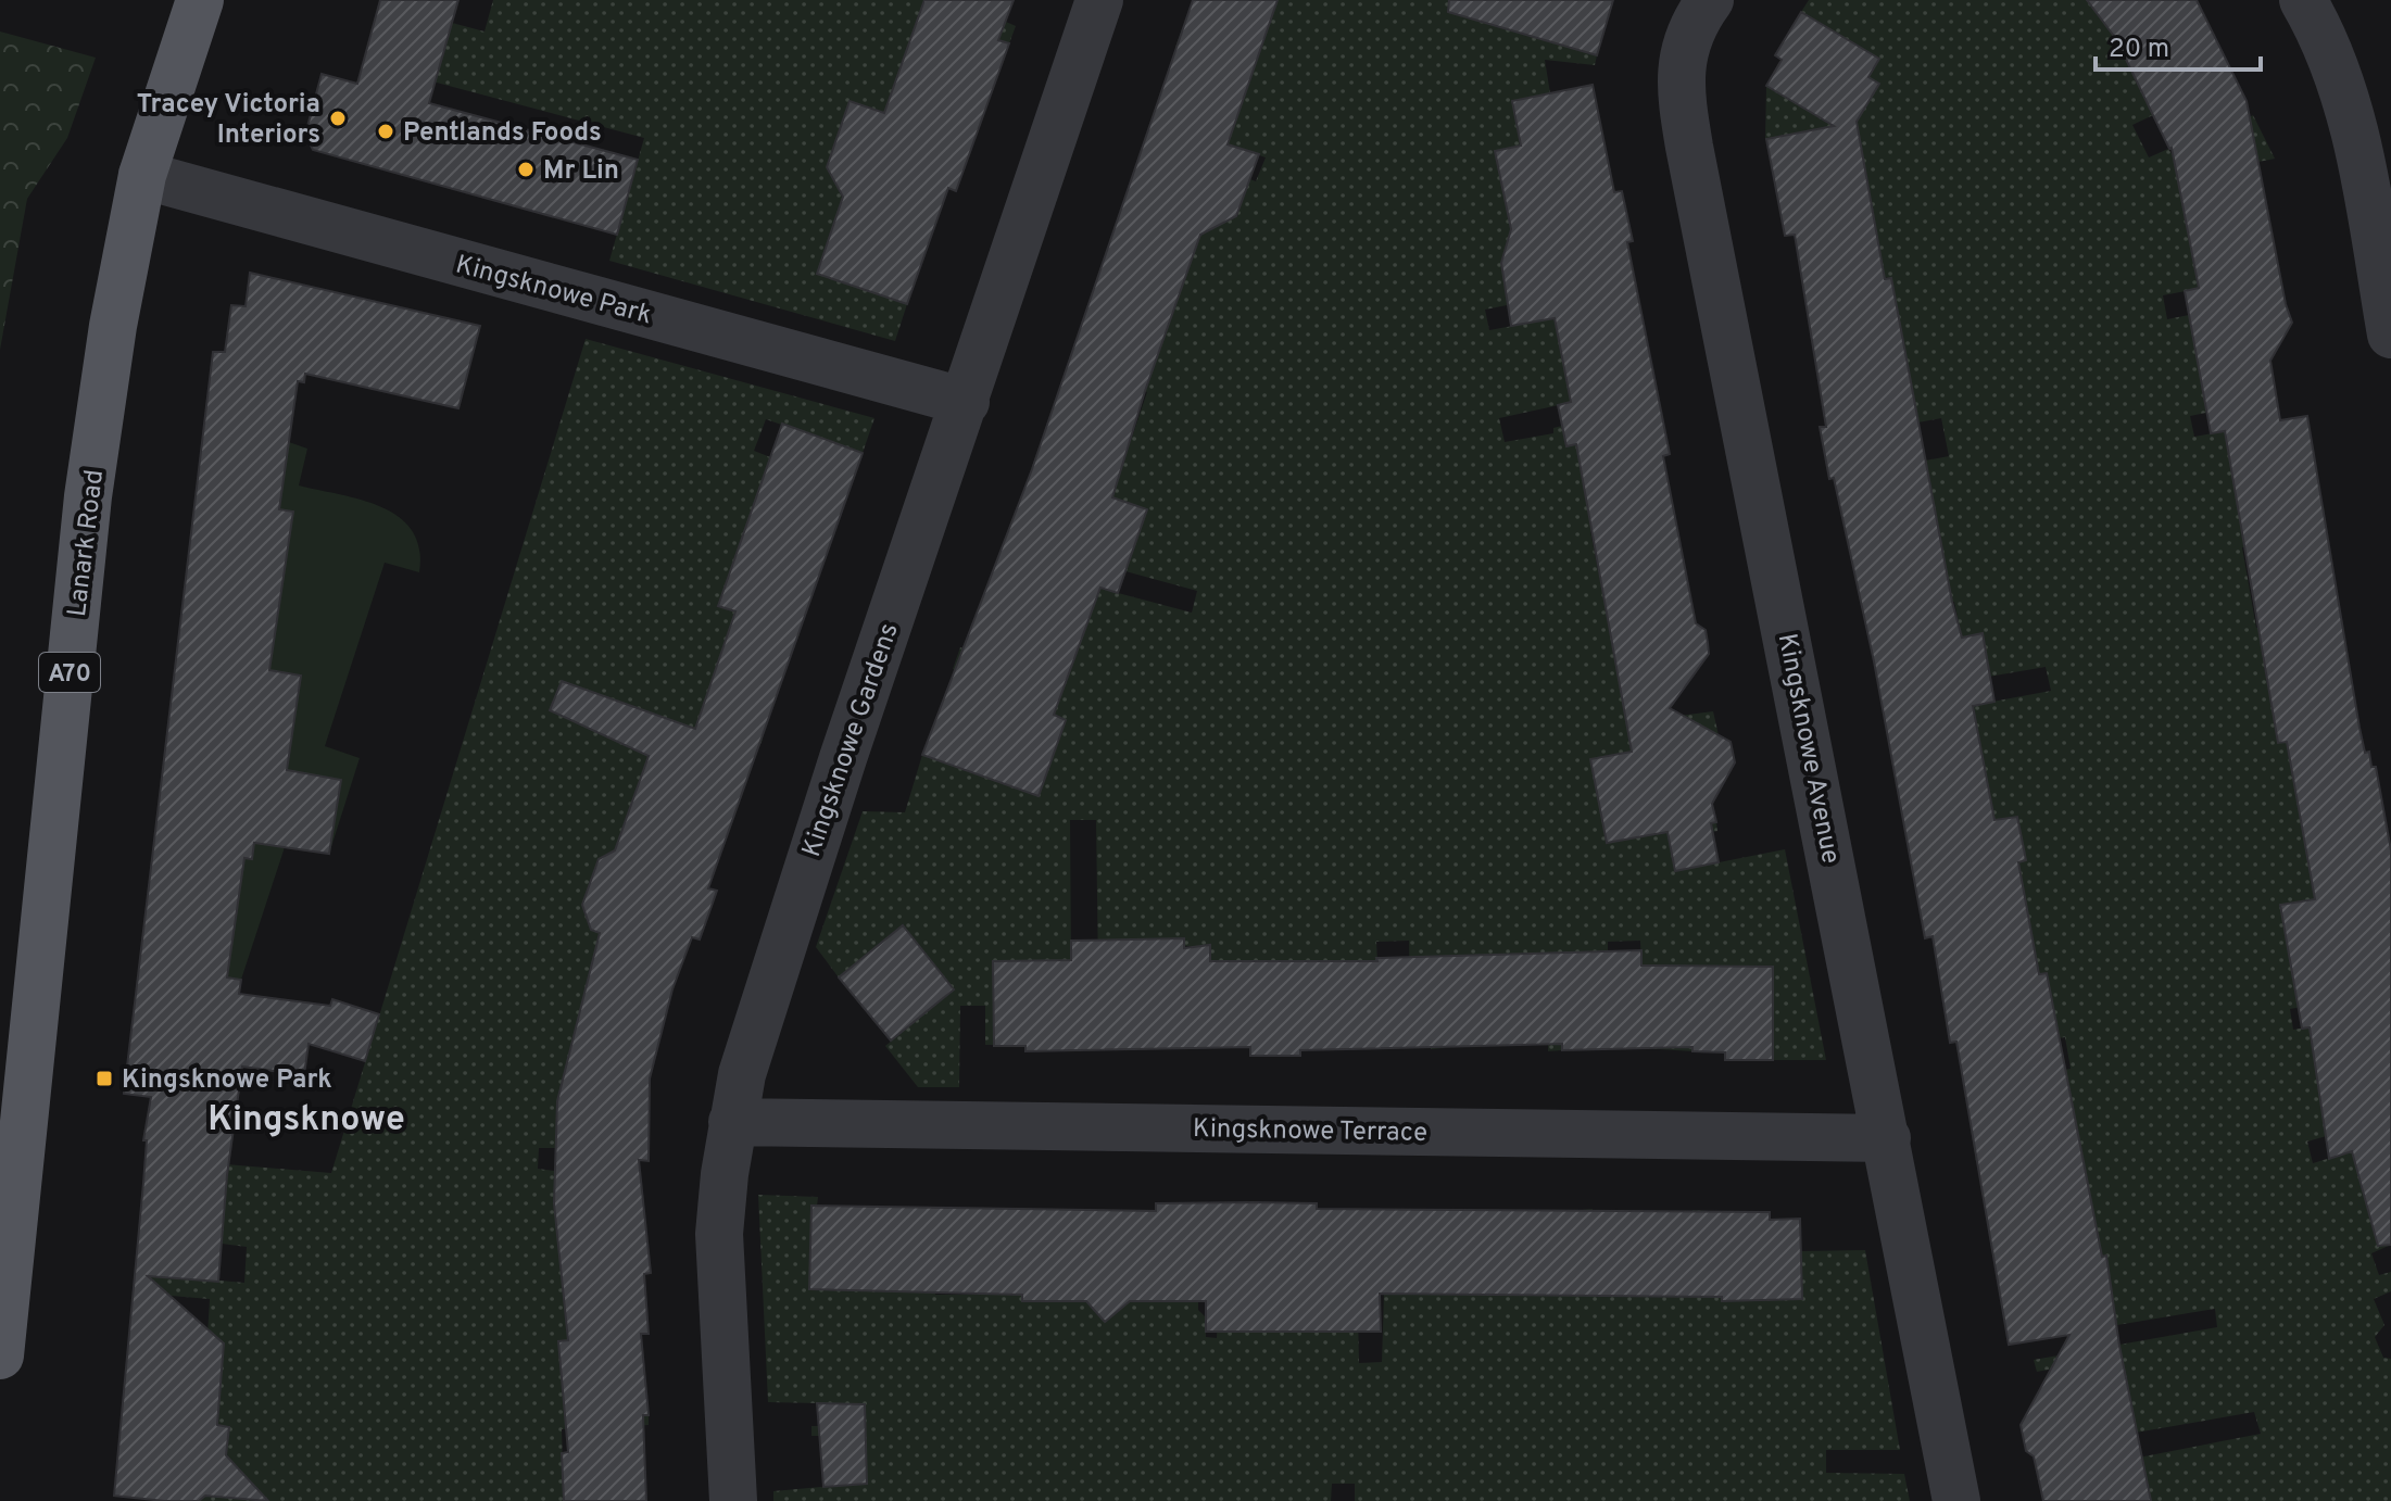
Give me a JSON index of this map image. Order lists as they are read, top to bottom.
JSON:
{
  "streets": {
    "main road": ["Lanark Road", "A70"],
    "street": [
      "Kingsknowe Park",
      "Kingsknowe Gardens",
      "Kingsknowe Avenue",
      "Kingsknowe Terrace"
    ]
  },
  "crossings": [
    ["Kingsknowe Park", "Lanark Road"],
    ["Kingsknowe Park", "Kingsknowe Gardens"],
    ["Kingsknowe Gardens", "Kingsknowe Terrace"],
    ["Kingsknowe Avenue", "Kingsknowe Terrace"]
  ],
  "districts": ["Kingsknowe"],
  "places": {
    "other": ["Tracey Victoria Interiors", "Pentlands Foods", "Mr Lin"],
    "transit": ["Kingsknowe Park"]
  },
  "scale_bar": "20 m"
}
